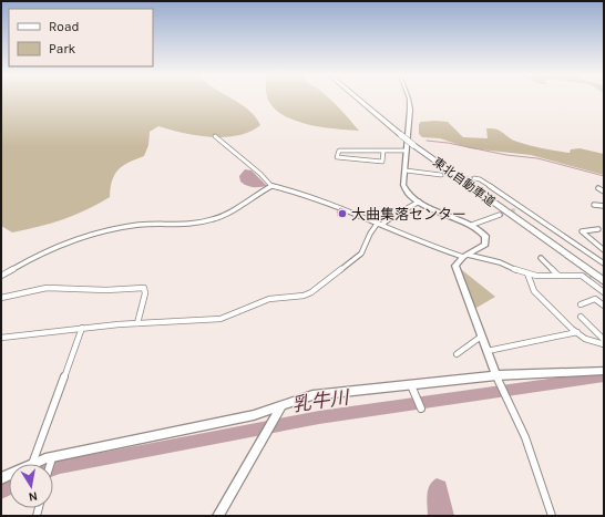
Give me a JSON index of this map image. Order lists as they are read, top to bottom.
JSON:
{
  "streets": {
    "highway": ["東北自動車道"]
  },
  "water": ["乳牛川"],
  "places": ["大曲集落センター"],
  "legend": ["Road", "Park"],
  "north": "bottom"
}
